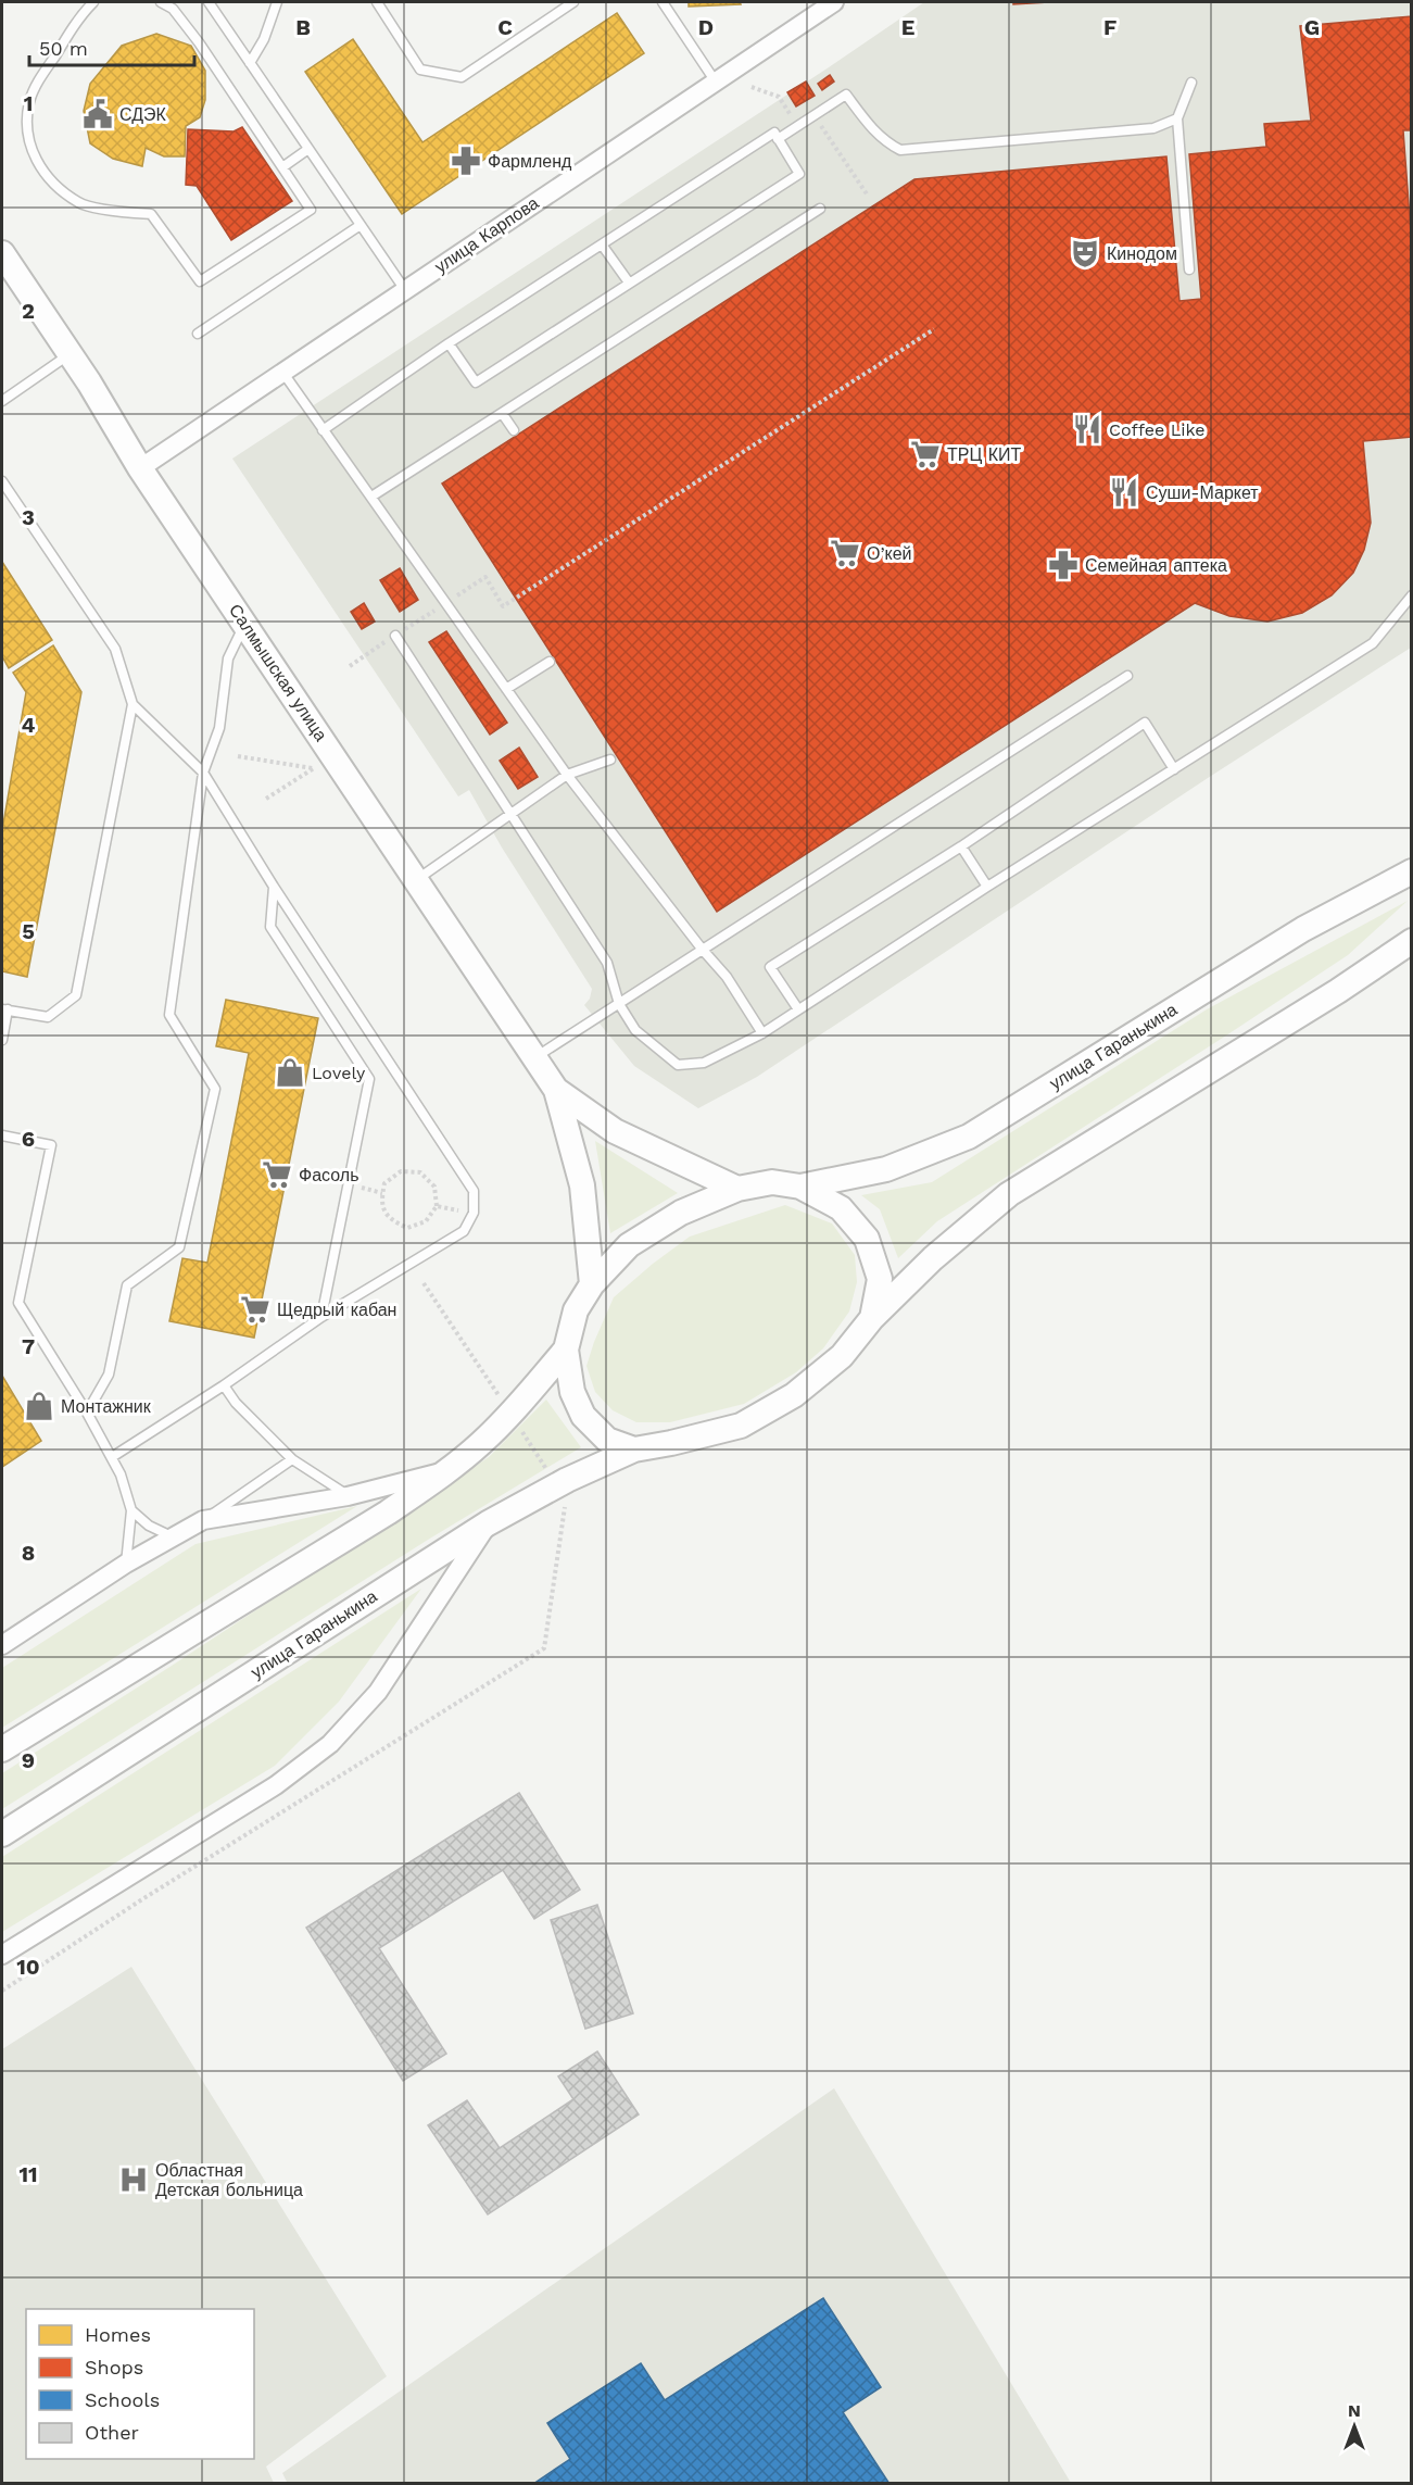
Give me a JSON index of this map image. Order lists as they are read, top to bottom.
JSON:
{
  "streets": {
    "main road": ["Салмышская улица", "улица Гаранькина"],
    "street": ["улица Карпова"]
  },
  "crossings": [
    ["улица Карпова", "Салмышская улица"]
  ],
  "places": {
    "public building": ["СДЭК"],
    "pharmacy": ["Фармленд", "Семейная аптека"],
    "theatre": ["Кинодом"],
    "restaurant": ["Coffee Like", "Суши-Маркет"],
    "supermarket": [
      "ТРЦ КИТ",
      "О’кей",
      "Фасоль",
      "Щедрый кабан"
    ],
    "shop": ["Lovely", "Монтажник"],
    "hospital": ["Областная Детская больница"]
  },
  "legend": [
    "Homes",
    "Shops",
    "Schools",
    "Other"
  ],
  "scale_bar": "50 m",
  "north": "top",
  "grid": {
    "columns": [
      "B",
      "C",
      "D",
      "E",
      "F",
      "G"
    ],
    "rows": [
      "1",
      "2",
      "3",
      "4",
      "5",
      "6",
      "7",
      "8",
      "9",
      "10",
      "11"
    ]
  }
}
